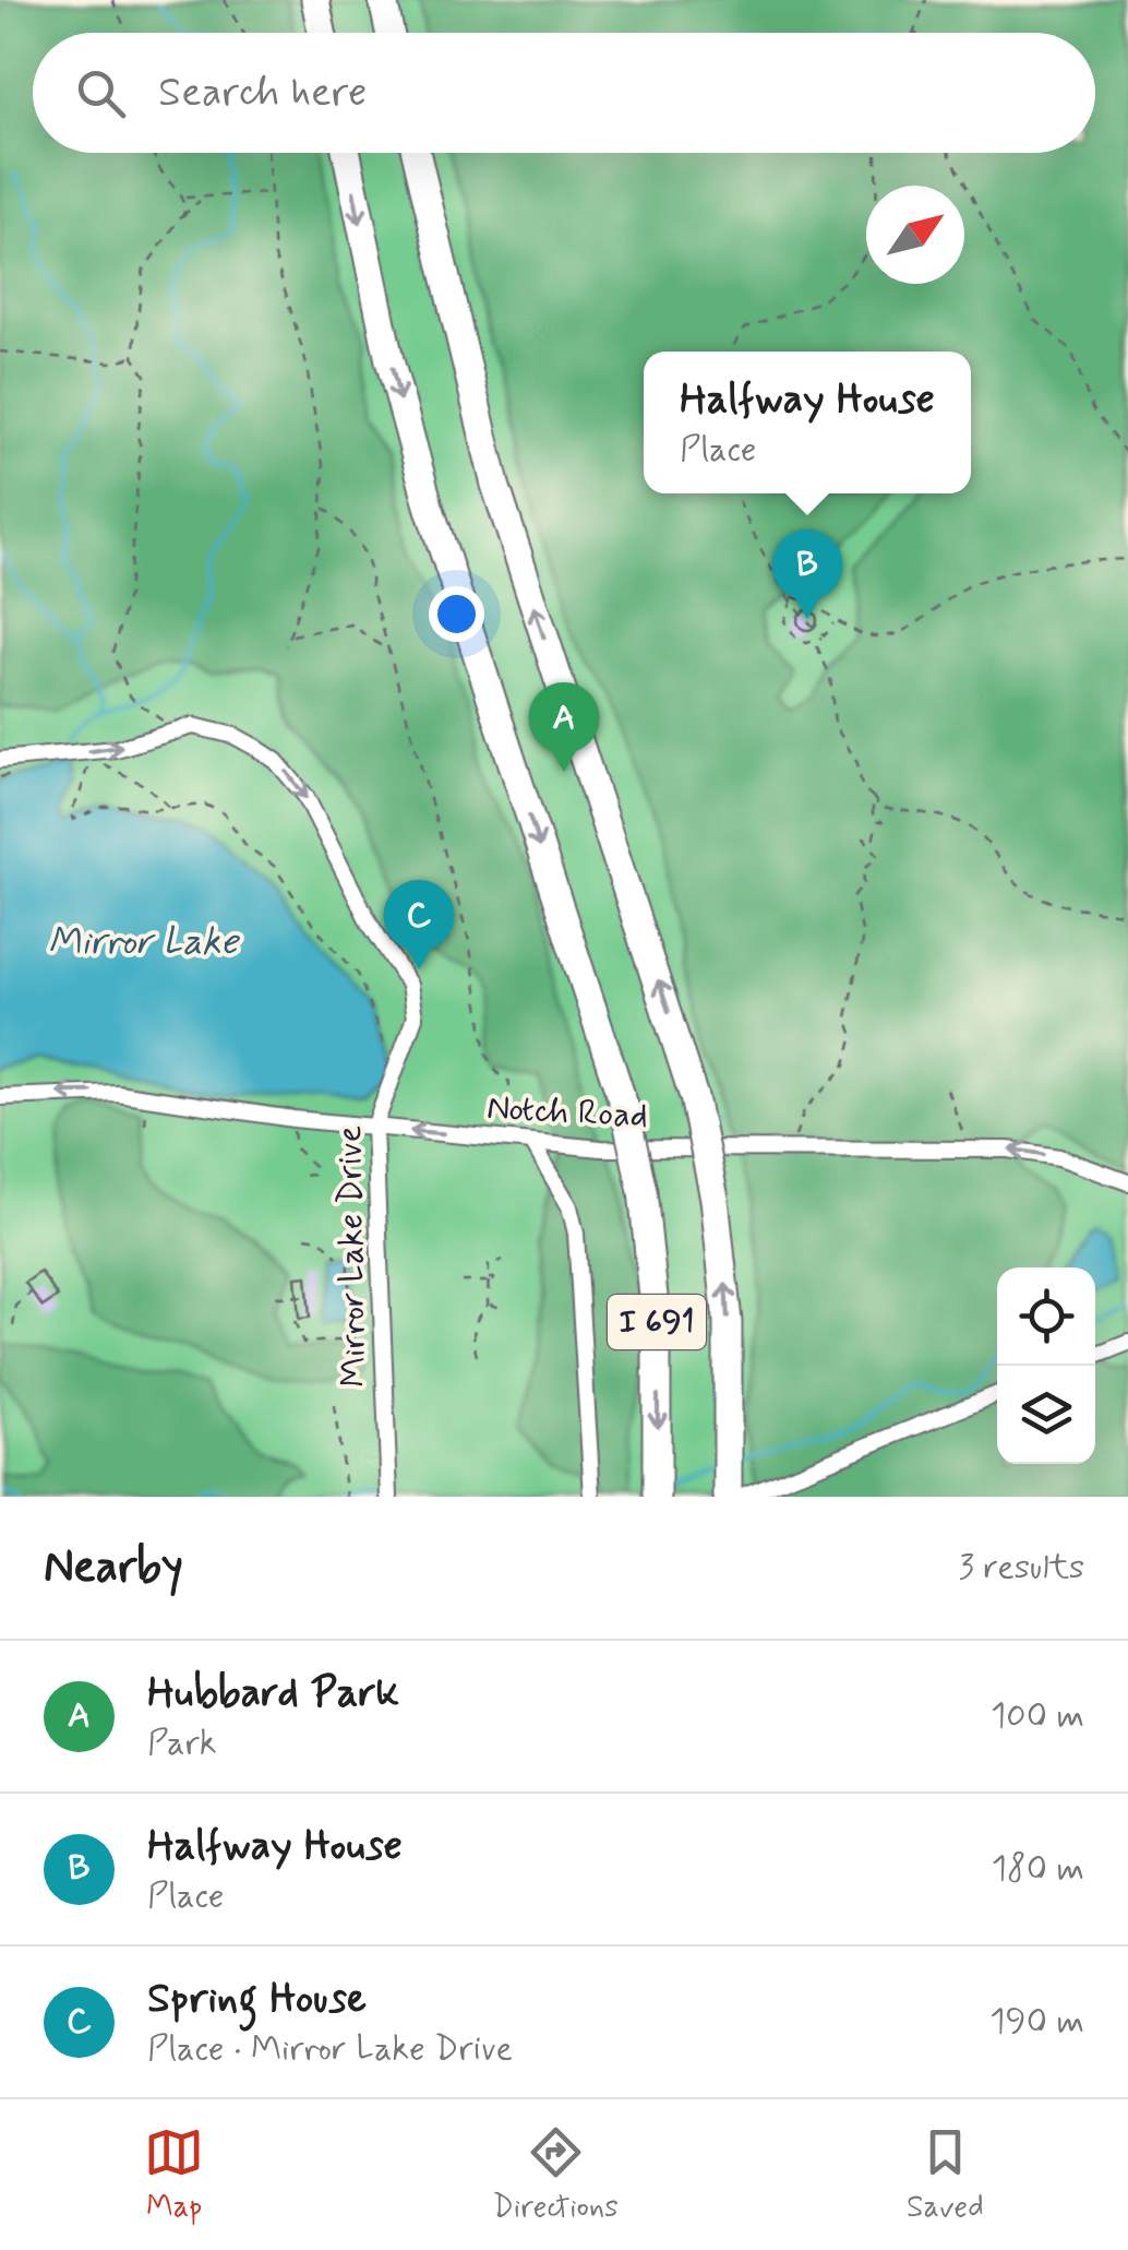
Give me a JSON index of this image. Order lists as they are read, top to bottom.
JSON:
{
  "streets": {
    "highway": ["I 691"],
    "street": ["Notch Road", "Mirror Lake Drive"]
  },
  "crossings": [
    ["Notch Road", "Mirror Lake Drive"]
  ],
  "one_way": ["Notch Road"],
  "water": ["Mirror Lake"],
  "north": "top right",
  "page": {
    "search": "Search here",
    "popup": ["Halfway House", "Place"],
    "pins": ["B", "A", "C"],
    "heading": ["Nearby", "3 results"],
    "list": [
      {
        "mark": "A",
        "name": "Hubbard Park",
        "note": "Park",
        "value": "100 m"
      },
      {
        "mark": "B",
        "name": "Halfway House",
        "note": "Place",
        "value": "180 m"
      },
      {
        "mark": "C",
        "name": "Spring House",
        "note": "Place · Mirror Lake Drive",
        "value": "190 m"
      }
    ],
    "nav": ["Map", "Directions", "Saved"]
  }
}
